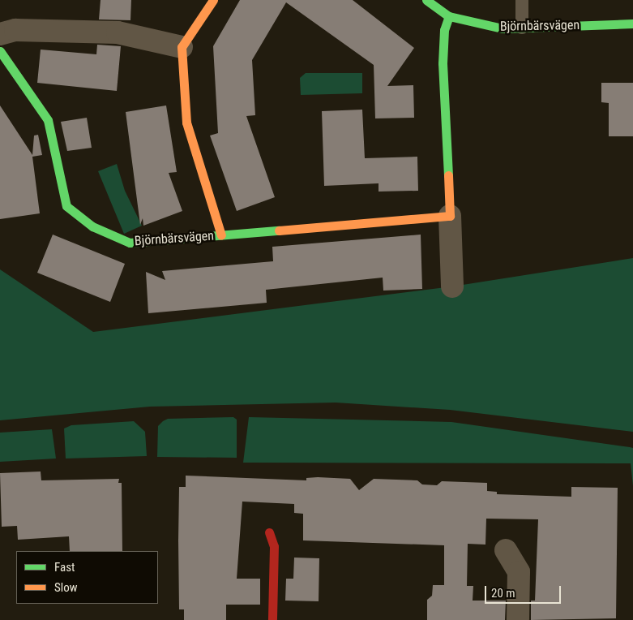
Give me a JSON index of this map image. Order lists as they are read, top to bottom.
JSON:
{
  "streets": {
    "street": ["Björnbärsvägen"]
  },
  "legend": ["Fast", "Slow"],
  "scale_bar": "20 m"
}
